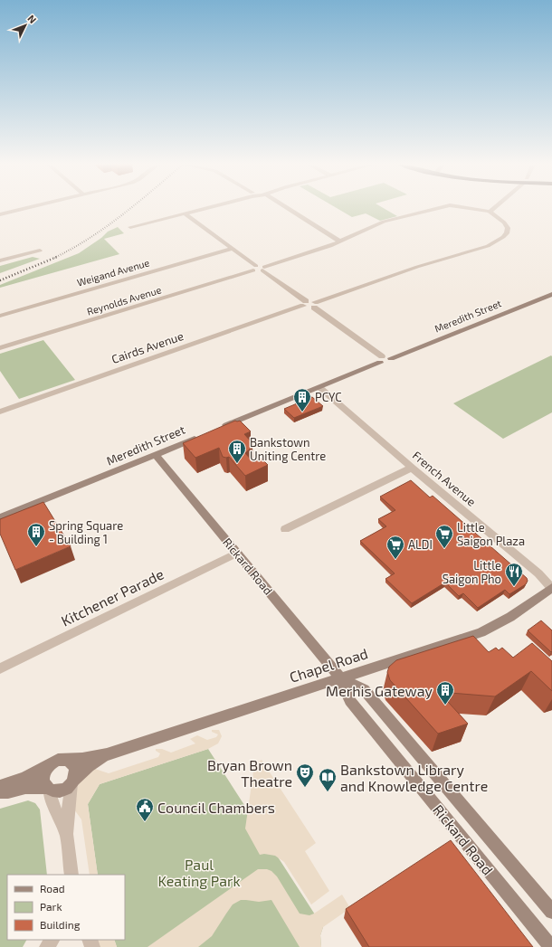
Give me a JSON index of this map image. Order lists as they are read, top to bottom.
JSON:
{
  "streets": {
    "main road": ["Meredith Street", "Rickard Road", "Chapel Road"],
    "street": [
      "Weigand Avenue",
      "Reynolds Avenue",
      "Cairds Avenue",
      "French Avenue",
      "Kitchener Parade"
    ]
  },
  "crossings": [
    ["Meredith Street", "Rickard Road"],
    ["French Avenue", "Chapel Road"],
    ["Rickard Road", "Kitchener Parade"],
    ["Rickard Road", "Chapel Road"]
  ],
  "parks": ["Paul Keating Park"],
  "places": {
    "building": [
      "PCYC",
      "Bankstown Uniting Centre",
      "Spring Square - Building 1",
      "Merhis Gateway"
    ],
    "supermarket": ["Little Saigon Plaza", "ALDI"],
    "restaurant": ["Little Saigon Pho"],
    "theatre": ["Bryan Brown Theatre"],
    "library": ["Bankstown Library and Knowledge Centre"],
    "public building": ["Council Chambers"]
  },
  "legend": ["Road", "Park", "Building"],
  "north": "top right"
}
